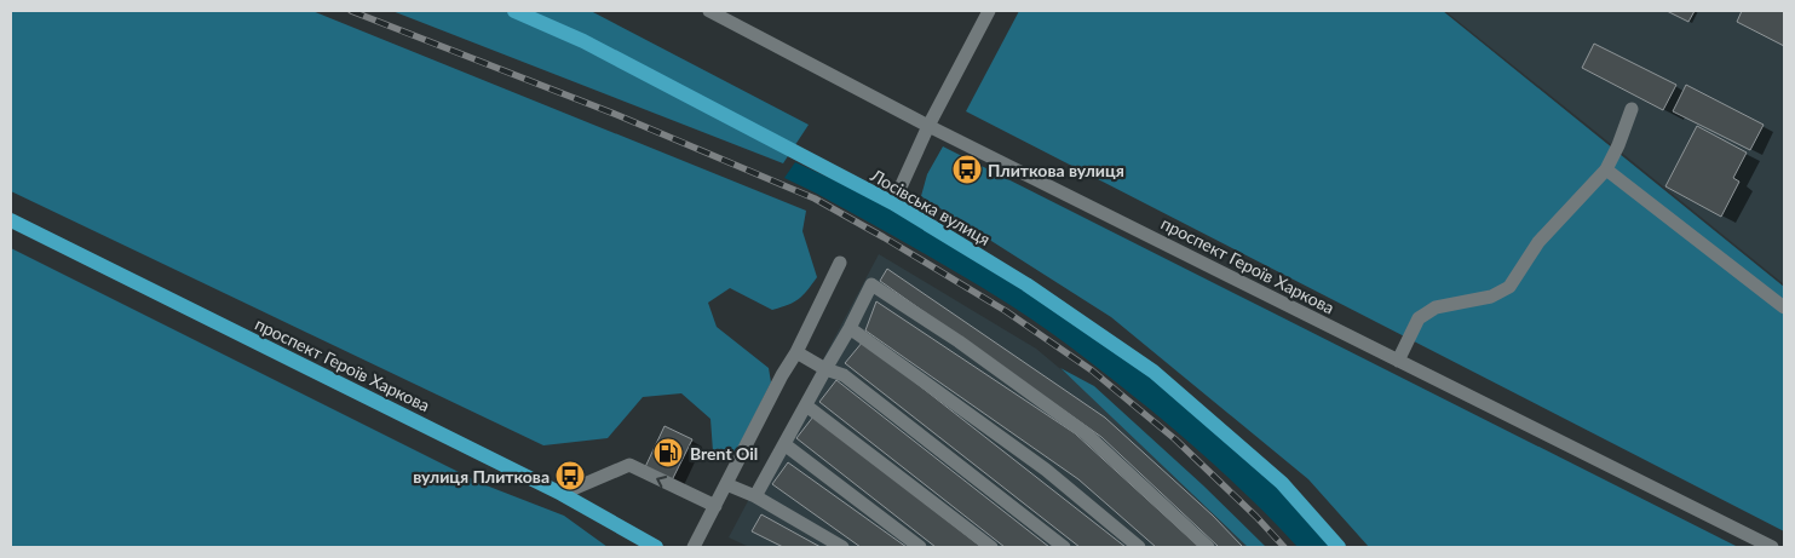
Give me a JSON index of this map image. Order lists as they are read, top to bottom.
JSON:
{
  "streets": {
    "main road": ["Лосівська вулиця", "проспект Героїв Харкова"]
  },
  "places": {
    "bus stop": ["Плиткова вулиця", "вулиця Плиткова"],
    "fuel station": ["Brent Oil"]
  }
}
